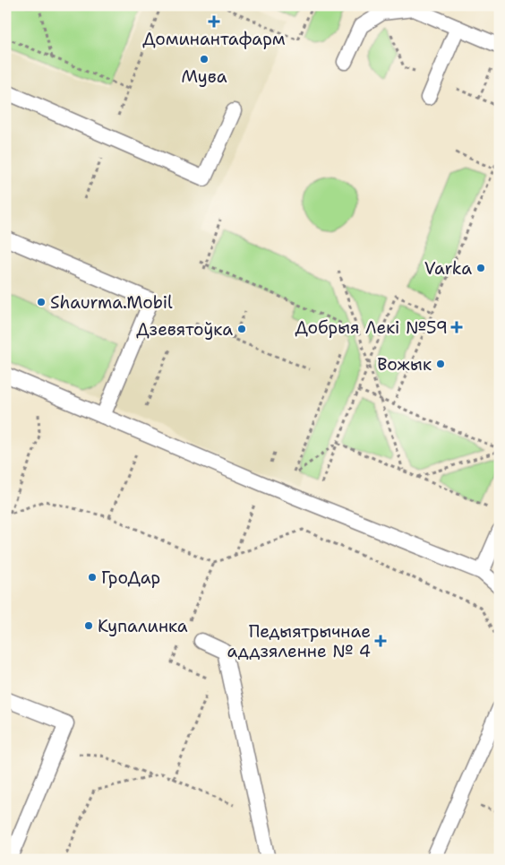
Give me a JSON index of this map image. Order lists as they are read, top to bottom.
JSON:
{
  "places": {
    "health": ["Доминантафарм", "Добрыя Лекі №59", "Педыятрычнае аддзяленне № 4"],
    "other": [
      "Мува",
      "Varka",
      "Shaurma.Mobil",
      "Дзевятоўка",
      "Вожык",
      "ГроДар",
      "Купалинка"
    ]
  }
}
